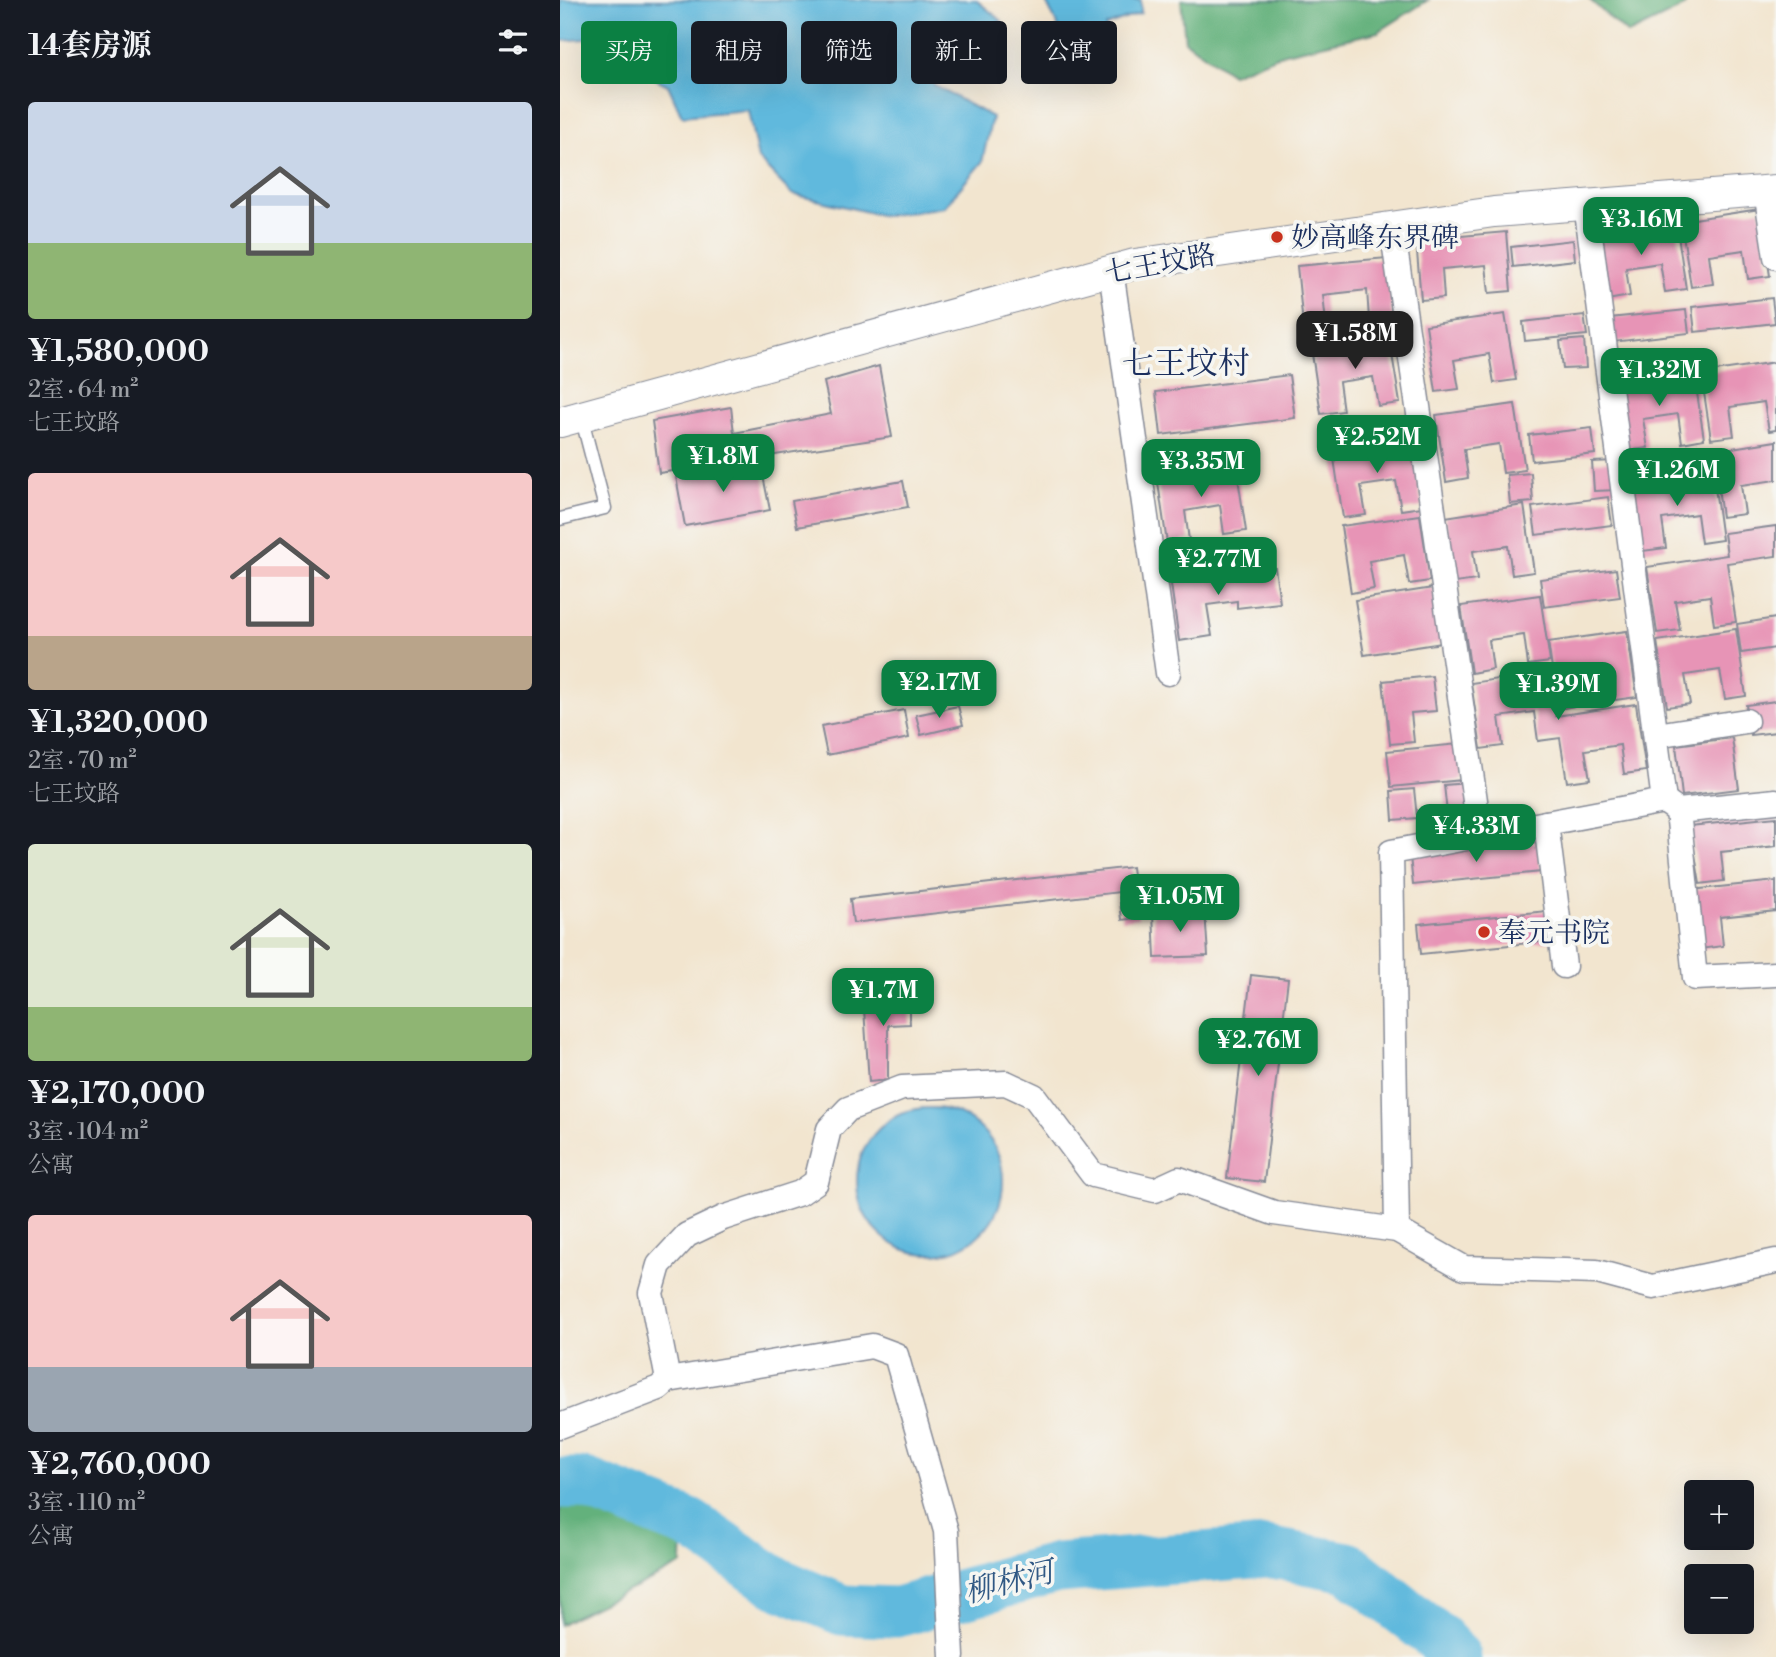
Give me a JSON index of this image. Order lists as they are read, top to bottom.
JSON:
{
  "streets": {
    "street": ["七王坟路"]
  },
  "districts": ["七王坟村"],
  "water": ["柳林河"],
  "places": ["妙高峰东界碑", "奉元书院"],
  "page": {
    "heading": "14套房源",
    "chip": [
      "买房",
      "租房",
      "筛选",
      "新上",
      "公寓"
    ],
    "list": [
      {
        "name": "¥1,580,000",
        "note": "2室 · 64 m² · 七王坟路"
      },
      {
        "name": "¥1,320,000",
        "note": "2室 · 70 m² · 七王坟路"
      },
      {
        "name": "¥2,170,000",
        "note": "3室 · 104 m² · 公寓"
      },
      {
        "name": "¥2,760,000",
        "note": "3室 · 110 m² · 公寓"
      }
    ],
    "price": [
      "¥3.16M",
      "¥1.58M",
      "¥1.32M",
      "¥2.52M",
      "¥1.8M",
      "¥3.35M",
      "¥1.26M",
      "¥2.77M",
      "¥2.17M",
      "¥1.39M",
      "¥4.33M",
      "¥1.05M",
      "¥1.7M",
      "¥2.76M"
    ],
    "map_buttons": ["+", "−"]
  }
}
